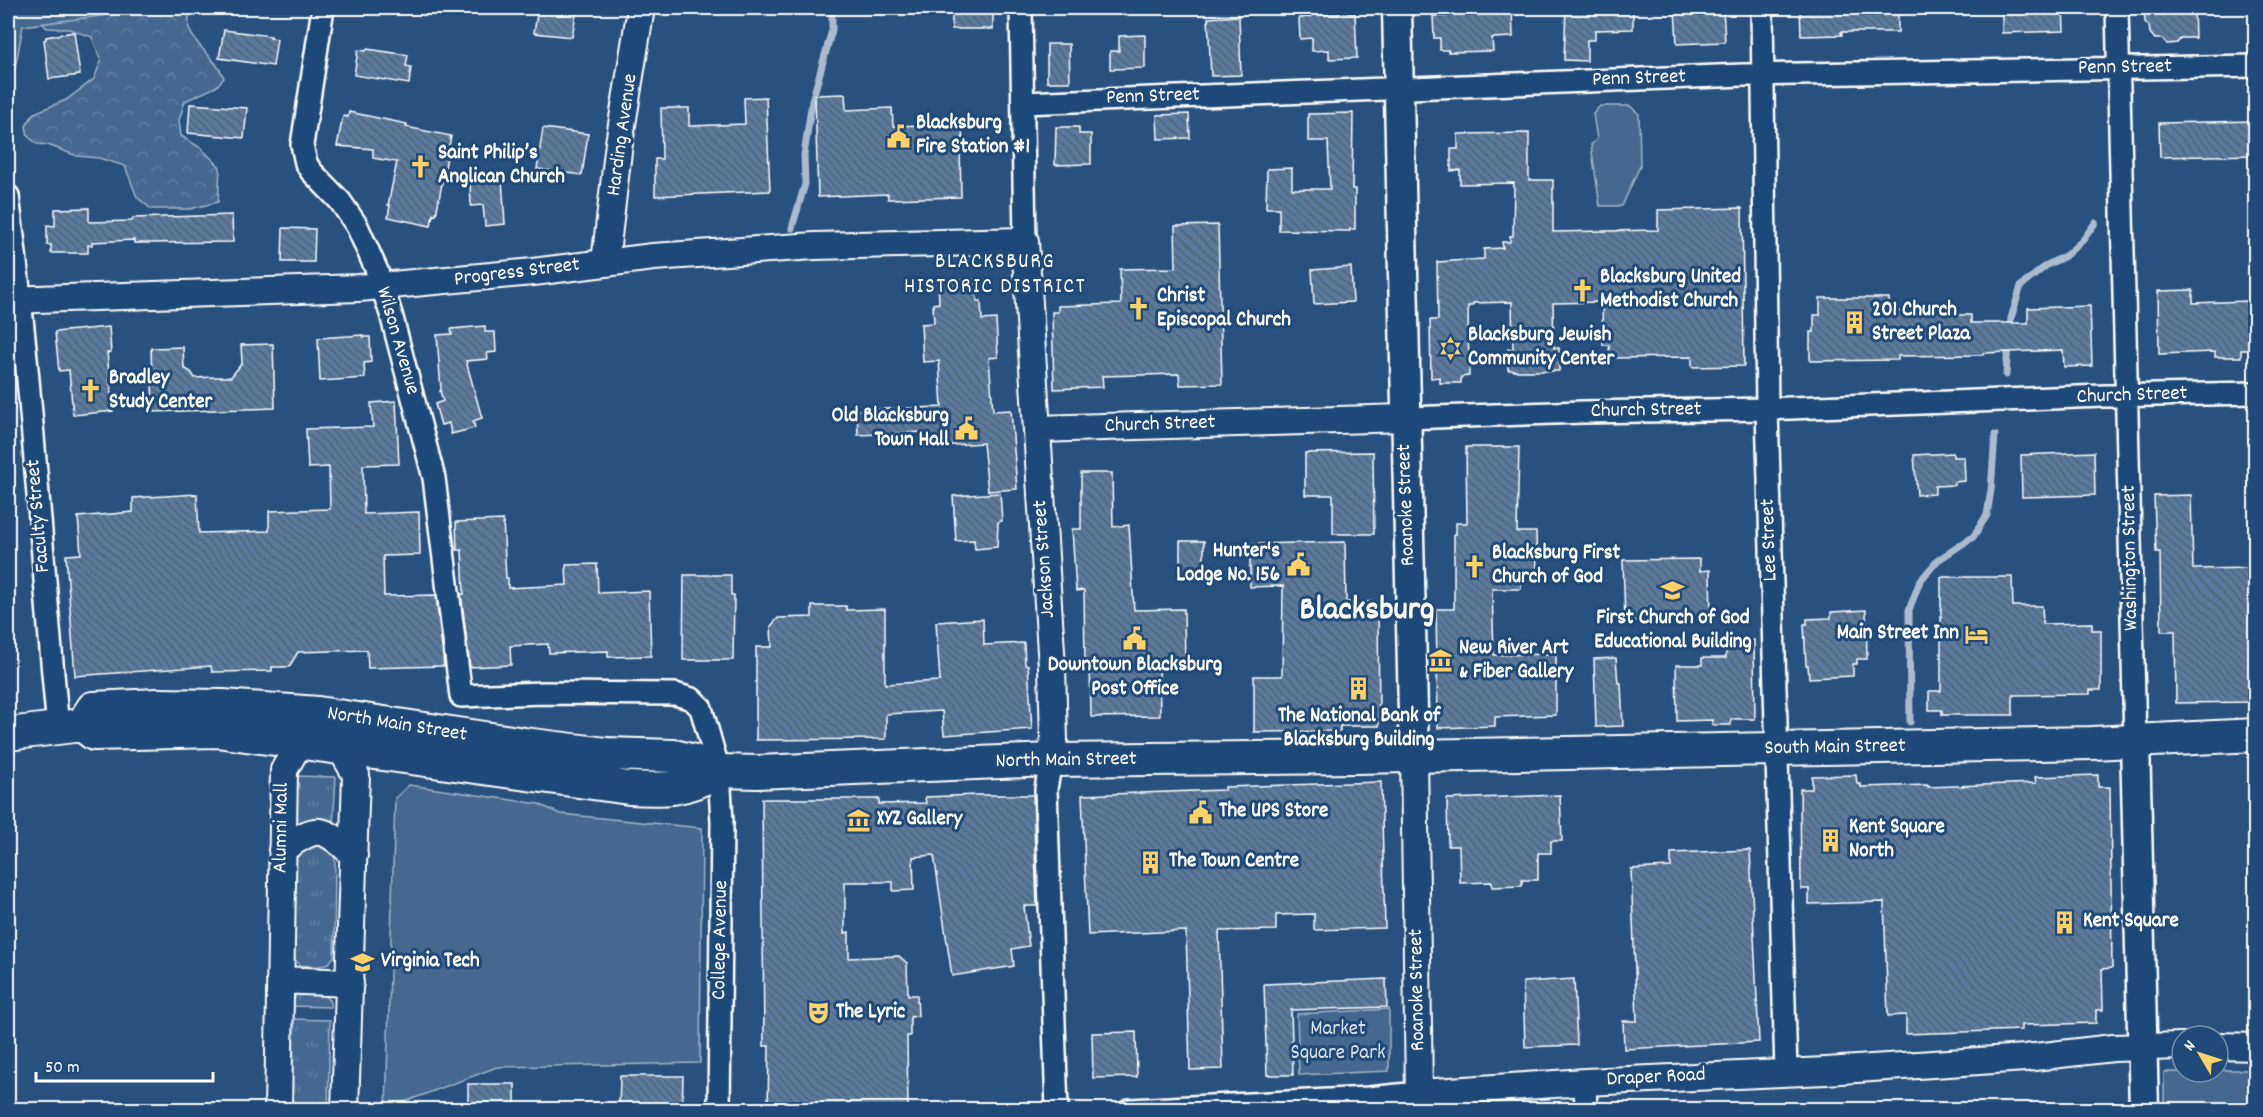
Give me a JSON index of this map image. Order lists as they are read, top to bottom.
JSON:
{
  "streets": {
    "main road": [
      "Roanoke Street",
      "Washington Street",
      "North Main Street",
      "South Main Street"
    ],
    "street": [
      "Penn Street",
      "Harding Avenue",
      "Progress Street",
      "Wilson Avenue",
      "Church Street",
      "Faculty Street",
      "Lee Street",
      "Jackson Street",
      "Alumni Mall",
      "College Avenue",
      "Draper Road"
    ]
  },
  "crossings": [
    ["Penn Street", "Roanoke Street"],
    ["Penn Street", "Lee Street"],
    ["Penn Street", "Washington Street"],
    ["Penn Street", "Jackson Street"],
    ["Harding Avenue", "Progress Street"],
    ["Progress Street", "Wilson Avenue"],
    ["Progress Street", "Faculty Street"],
    ["Progress Street", "Jackson Street"],
    ["Wilson Avenue", "College Avenue"],
    ["Church Street", "Roanoke Street"],
    ["Church Street", "Lee Street"],
    ["Church Street", "Washington Street"],
    ["Church Street", "Jackson Street"],
    ["Roanoke Street", "North Main Street"],
    ["Roanoke Street", "South Main Street"],
    ["Roanoke Street", "Draper Road"],
    ["Faculty Street", "North Main Street"],
    ["Lee Street", "South Main Street"],
    ["Lee Street", "Draper Road"],
    ["Washington Street", "South Main Street"],
    ["Washington Street", "Draper Road"],
    ["Jackson Street", "North Main Street"],
    ["North Main Street", "South Main Street"],
    ["North Main Street", "Alumni Mall"],
    ["North Main Street", "College Avenue"]
  ],
  "districts": ["BLACKSBURG HISTORIC DISTRICT", "Blacksburg"],
  "parks": ["Market Square Park"],
  "places": {
    "public building": [
      "Blacksburg Fire Station #1",
      "Old Blacksburg Town Hall",
      "Hunter's Lodge No. 156",
      "Downtown Blacksburg Post Office",
      "The UPS Store"
    ],
    "church": [
      "Saint Philip’s Anglican Church",
      "Blacksburg United Methodist Church",
      "Christ Episcopal Church",
      "Bradley Study Center",
      "Blacksburg First Church of God"
    ],
    "building": [
      "201 Church Street Plaza",
      "The National Bank of Blacksburg Building",
      "Kent Square North",
      "The Town Centre",
      "Kent Square"
    ],
    "synagogue": ["Blacksburg Jewish Community Center"],
    "school or university": ["First Church of God Educational Building", "Virginia Tech"],
    "hotel": ["Main Street Inn"],
    "museum": ["New River Art & Fiber Gallery", "XYZ Gallery"],
    "theatre": ["The Lyric"]
  },
  "scale_bar": "50 m",
  "north": "top left"
}
